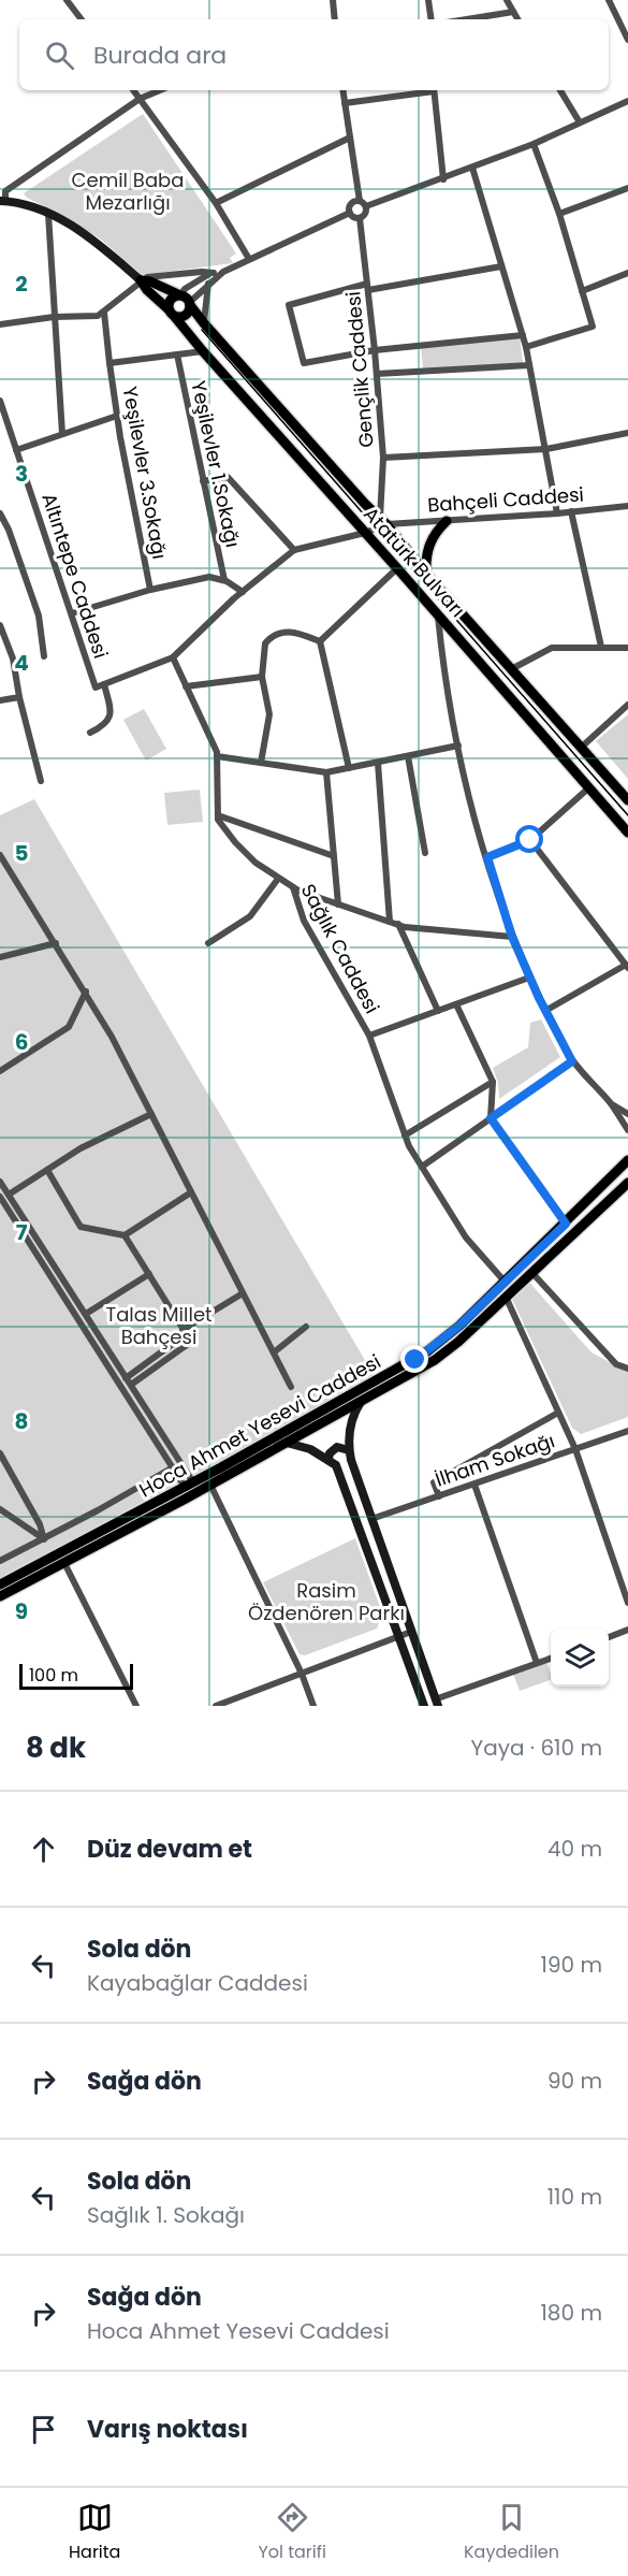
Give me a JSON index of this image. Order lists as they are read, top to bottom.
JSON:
{
  "streets": {
    "main road": ["Atatürk Bulvarı", "Hoca Ahmet Yesevi Caddesi"],
    "street": [
      "Gençlik Caddesi",
      "Yeşilevler 1.Sokağı",
      "Yeşilevler 3.Sokağı",
      "Bahçeli Caddesi",
      "Altıntepe Caddesi",
      "Sağlık Caddesi",
      "İlham Sokağı"
    ]
  },
  "crossings": [
    ["Gençlik Caddesi", "Bahçeli Caddesi"],
    ["Gençlik Caddesi", "Atatürk Bulvarı"],
    ["Bahçeli Caddesi", "Atatürk Bulvarı"],
    ["Sağlık Caddesi", "Hoca Ahmet Yesevi Caddesi"]
  ],
  "parks": ["Cemil Baba Mezarlığı", "Talas Millet Bahçesi", "Rasim Özdenören Parkı"],
  "scale_bar": "100 m",
  "page": {
    "search": "Burada ara",
    "scale": "100 m",
    "heading": ["8 dk", "Yaya · 610 m"],
    "list": [
      ["Düz devam et", "40 m"],
      ["Sola dön", "Kayabağlar Caddesi", "190 m"],
      ["Sağa dön", "90 m"],
      ["Sola dön", "Sağlık 1. Sokağı", "110 m"],
      ["Sağa dön", "Hoca Ahmet Yesevi Caddesi", "180 m"],
      "Varış noktası"
    ],
    "nav": ["Harita", "Yol tarifi", "Kaydedilen"]
  },
  "grid": {
    "rows": [
      "2",
      "3",
      "4",
      "5",
      "6",
      "7",
      "8",
      "9"
    ]
  }
}
